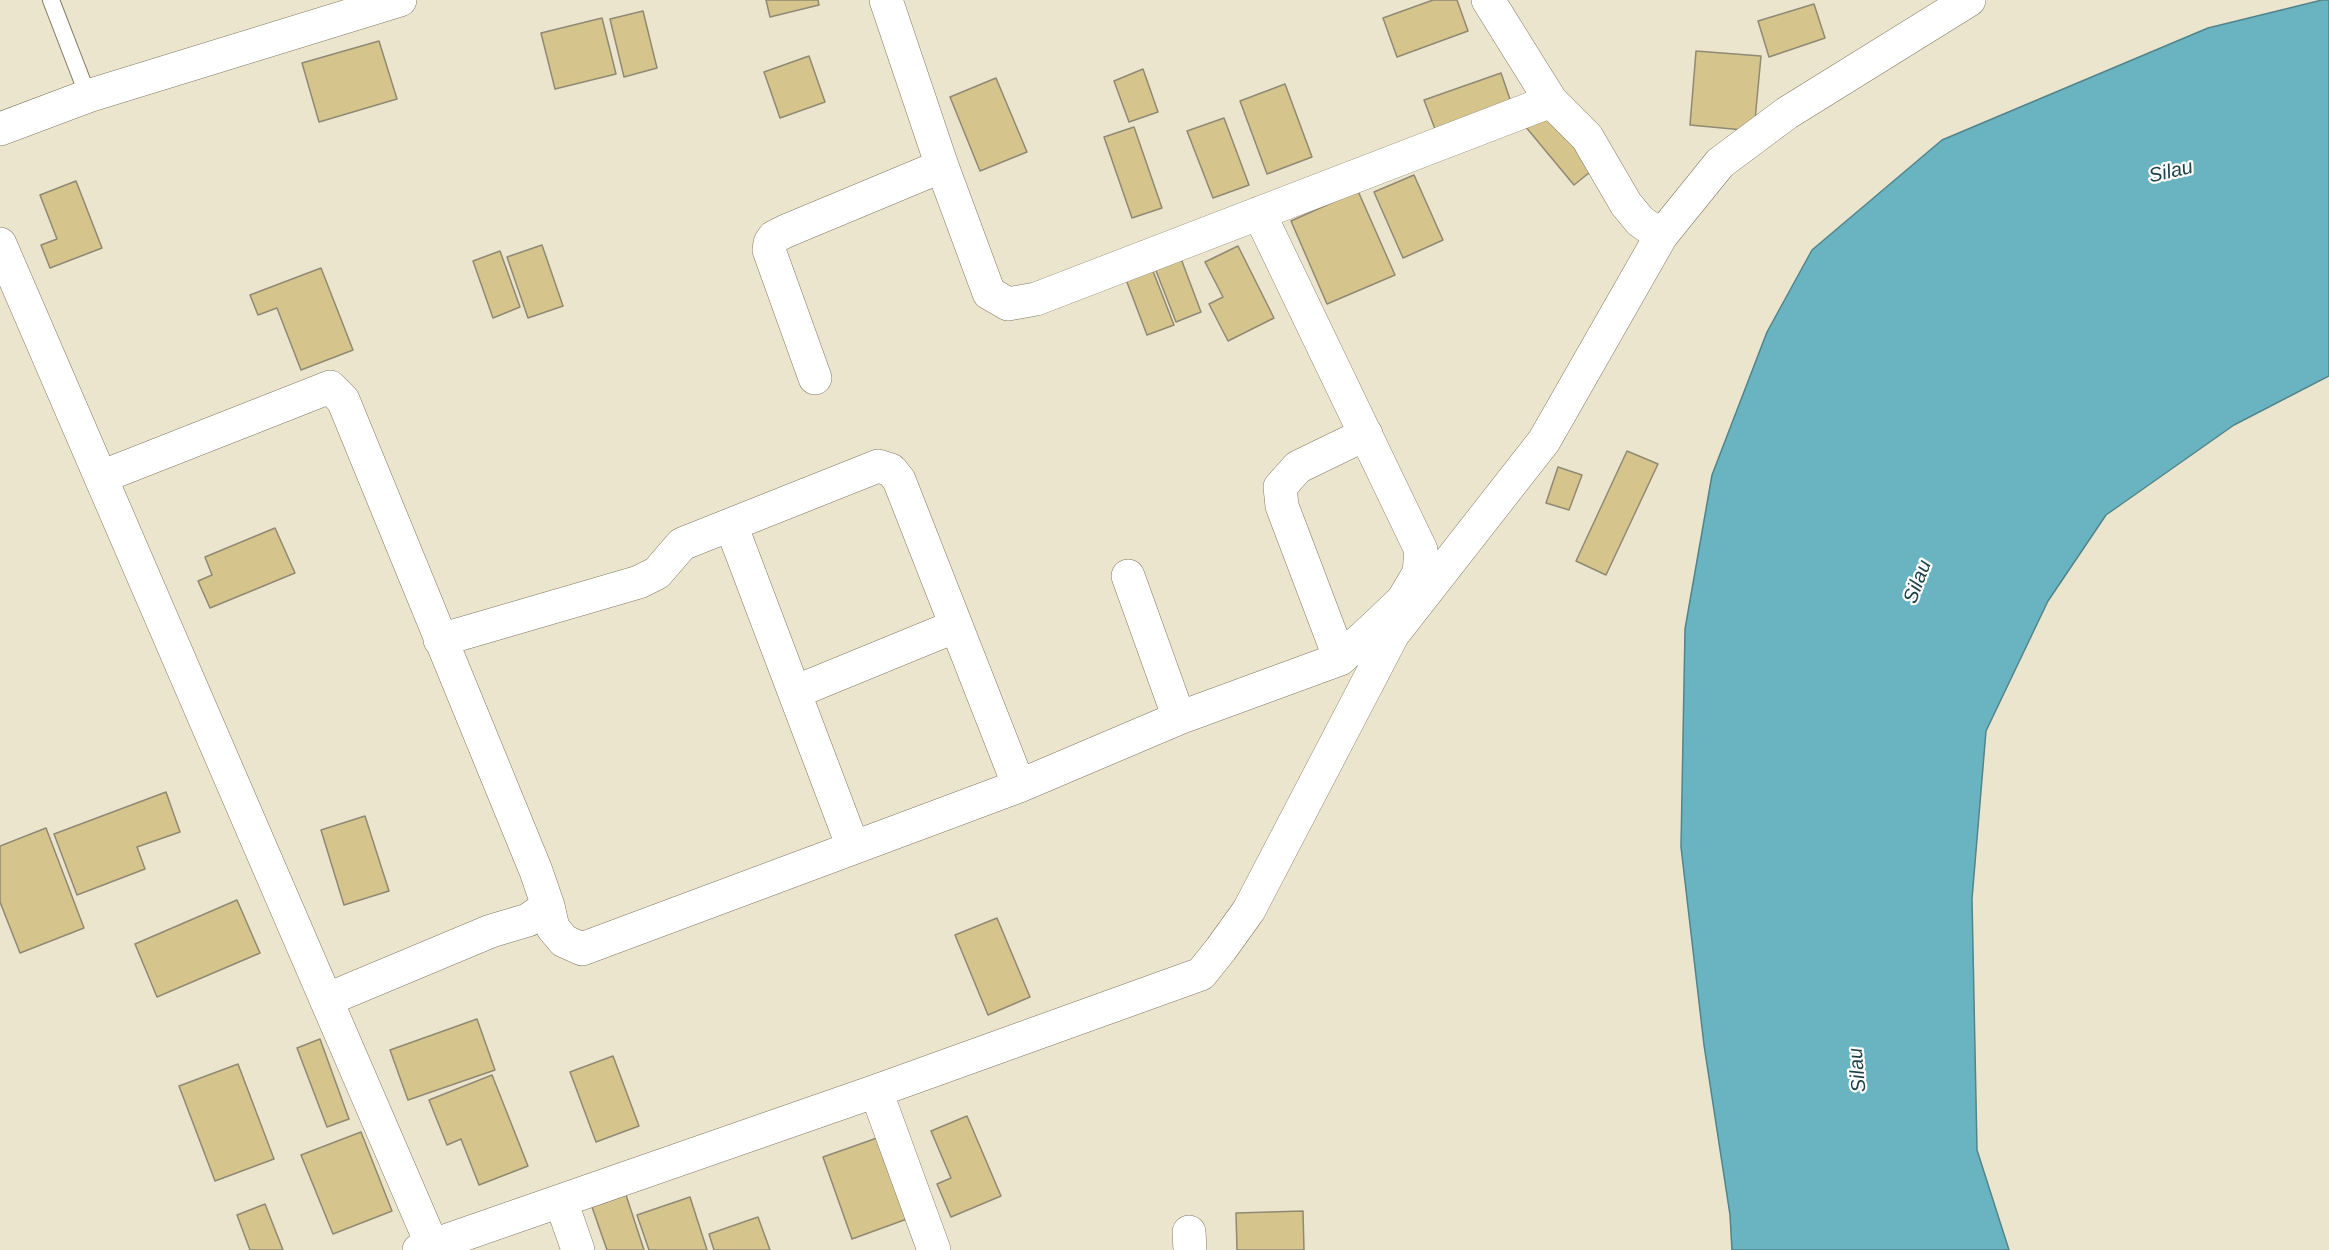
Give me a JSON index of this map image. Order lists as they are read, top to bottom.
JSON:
{
  "water": ["Silau"]
}
